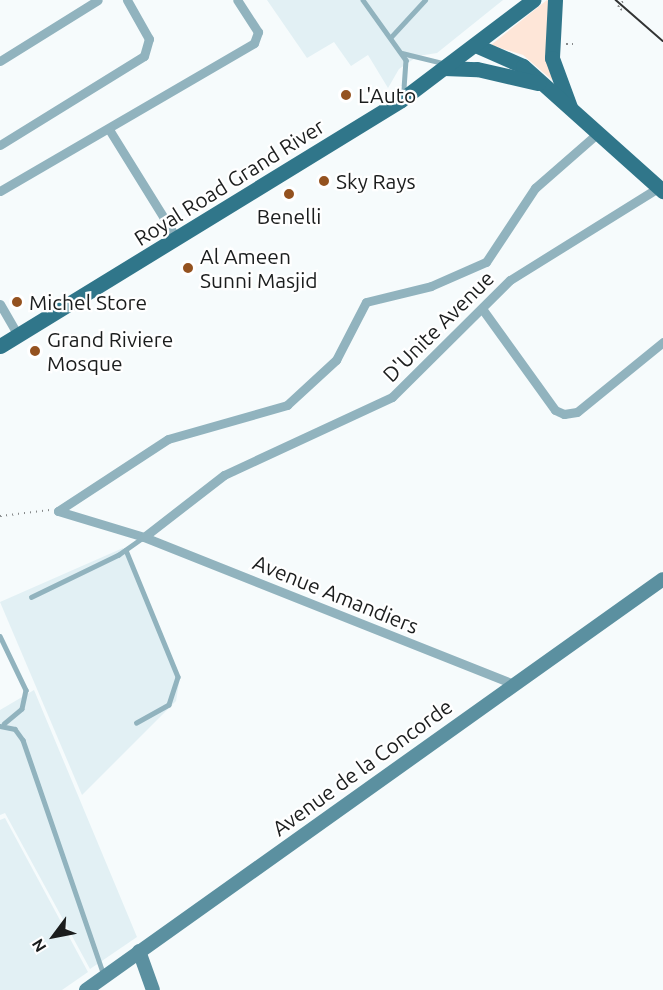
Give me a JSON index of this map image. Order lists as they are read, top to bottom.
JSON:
{
  "streets": {
    "main road": ["Royal Road Grand River"],
    "street": ["D'Unite Avenue", "Avenue Amandiers", "Avenue de la Concorde"]
  },
  "crossings": [
    ["D'Unite Avenue", "Avenue Amandiers"],
    ["Avenue Amandiers", "Avenue de la Concorde"]
  ],
  "places": [
    "L'Auto",
    "Sky Rays",
    "Benelli",
    "Al Ameen Sunni Masjid",
    "Michel Store",
    "Grand Riviere Mosque"
  ],
  "north": "bottom left"
}
